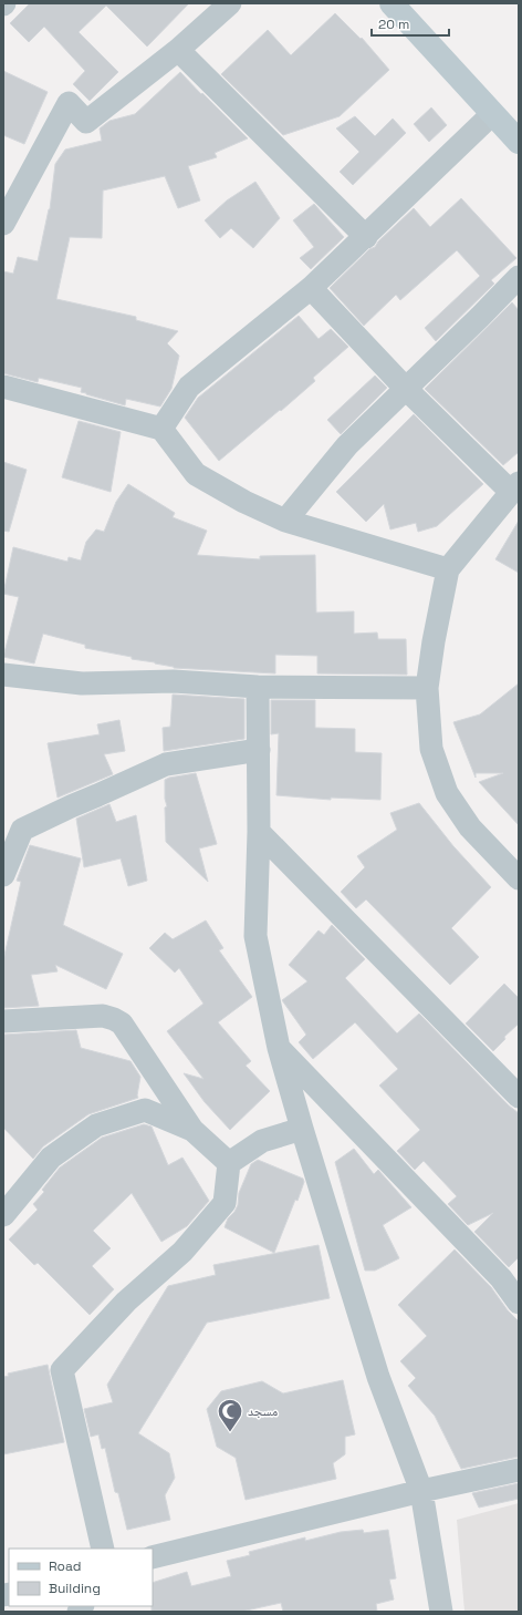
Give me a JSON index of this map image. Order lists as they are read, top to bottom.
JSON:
{
  "places": {
    "mosque": ["مسجد"]
  },
  "legend": ["Road", "Building"],
  "scale_bar": "20 m"
}
